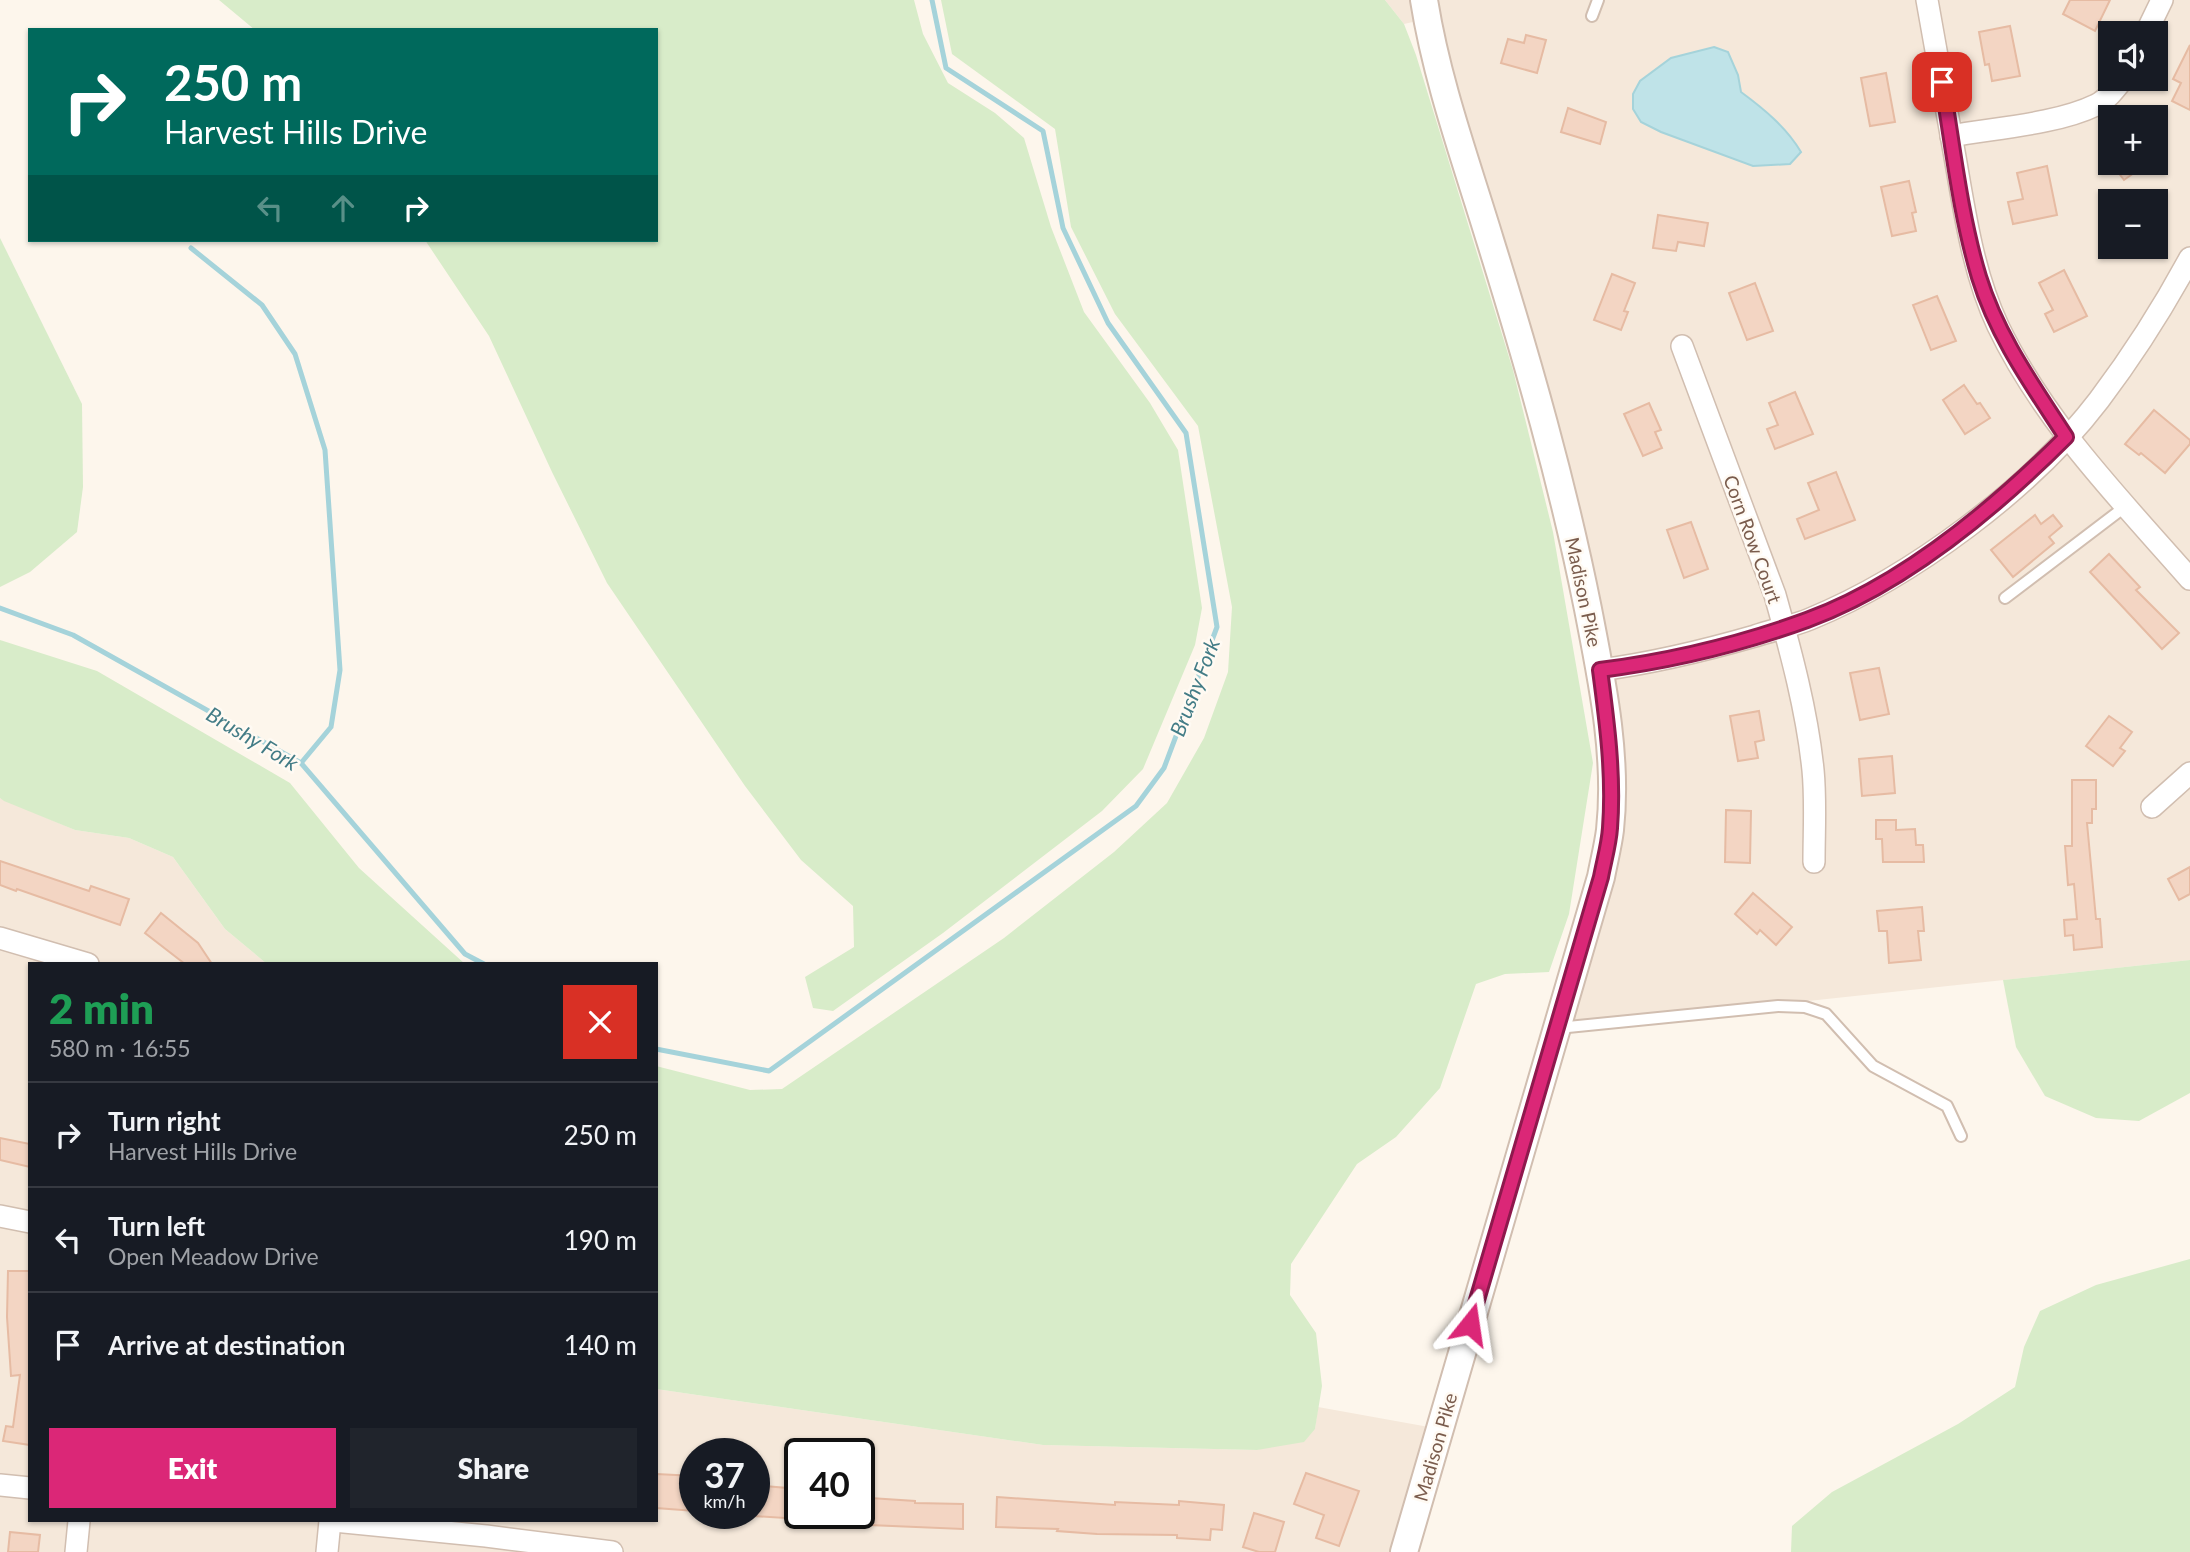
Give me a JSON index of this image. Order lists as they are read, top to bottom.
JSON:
{
  "streets": {
    "street": ["Corn Row Court", "Madison Pike"]
  },
  "water": ["Brushy Fork"],
  "page": {
    "map_buttons": ["+", "−"],
    "turn": ["250 m", "Harvest Hills Drive"],
    "heading": ["2 min", "580 m · 16:55"],
    "list": [
      {
        "name": "Turn right",
        "note": "Harvest Hills Drive",
        "value": "250 m"
      },
      {
        "name": "Turn left",
        "note": "Open Meadow Drive",
        "value": "190 m"
      },
      {
        "name": "Arrive at destination",
        "value": "140 m"
      }
    ],
    "buttons": ["Exit", "Share"],
    "speed": "37 km/h",
    "limit": "40"
  }
}
